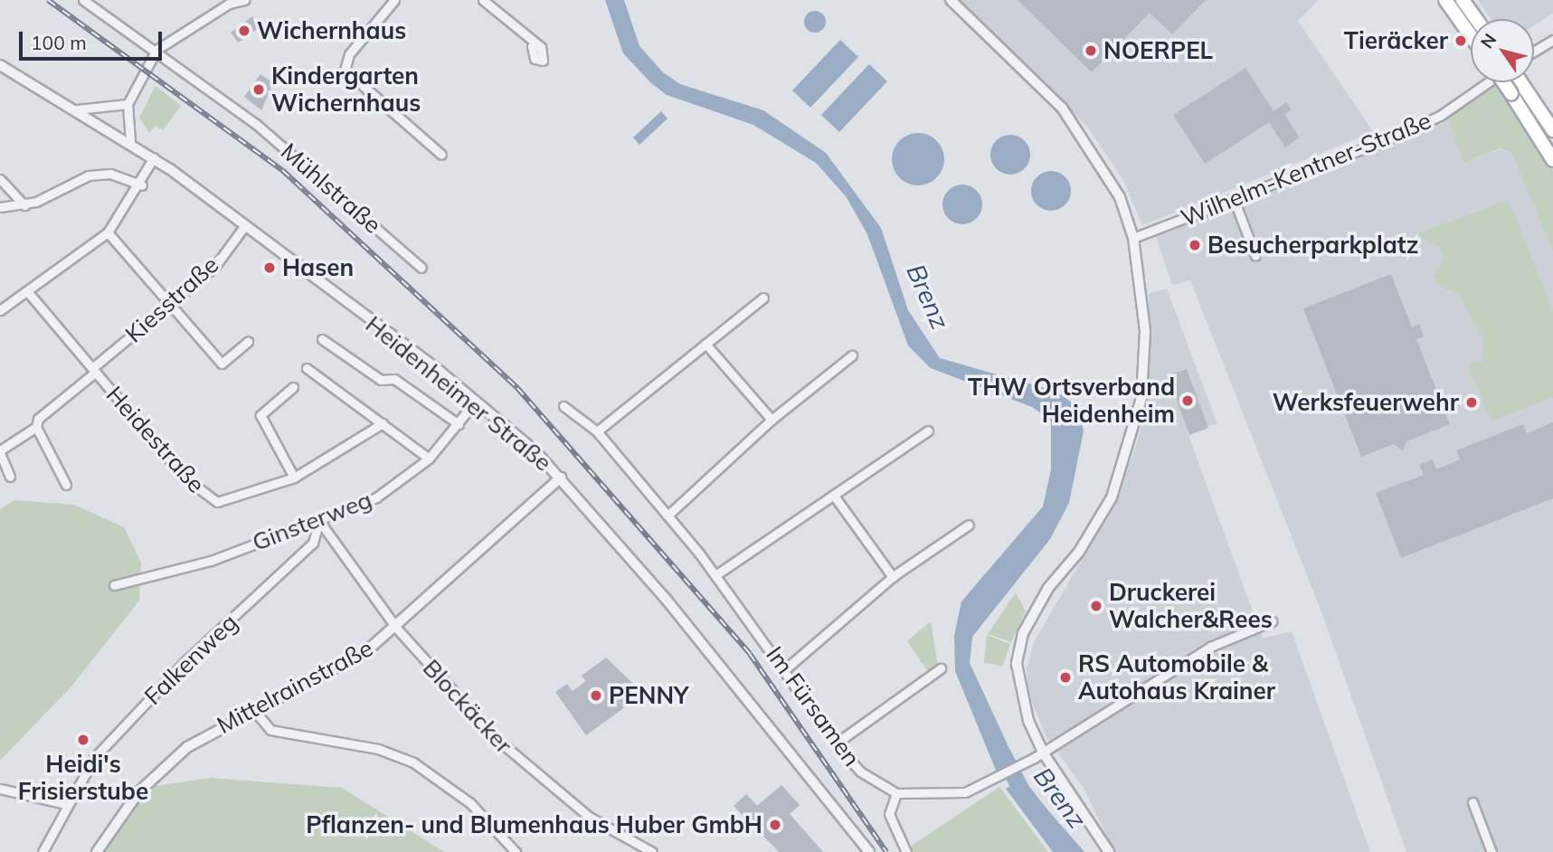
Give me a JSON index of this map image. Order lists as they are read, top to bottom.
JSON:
{
  "streets": {
    "street": [
      "Wilhelm-Kentner-Straße",
      "Mühlstraße",
      "Kiesstraße",
      "Heidenheimer Straße",
      "Heidestraße",
      "Ginsterweg",
      "Falkenweg",
      "Mittelrainstraße",
      "Blockäcker",
      "Im Fürsamen"
    ]
  },
  "crossings": [
    ["Kiesstraße", "Heidenheimer Straße"],
    ["Kiesstraße", "Heidestraße"],
    ["Heidenheimer Straße", "Ginsterweg"],
    ["Heidenheimer Straße", "Mittelrainstraße"],
    ["Ginsterweg", "Falkenweg"],
    ["Ginsterweg", "Blockäcker"],
    ["Falkenweg", "Blockäcker"],
    ["Mittelrainstraße", "Blockäcker"]
  ],
  "water": ["Brenz"],
  "places": [
    "Wichernhaus",
    "Tieräcker",
    "NOERPEL",
    "Kindergarten Wichernhaus",
    "Besucherparkplatz",
    "Hasen",
    "THW Ortsverband Heidenheim",
    "Werksfeuerwehr",
    "Druckerei Walcher&Rees",
    "RS Automobile & Autohaus Krainer",
    "PENNY",
    "Heidi's Frisierstube",
    "Pflanzen- und Blumenhaus Huber GmbH"
  ],
  "scale_bar": "100 m",
  "north": "top left"
}
